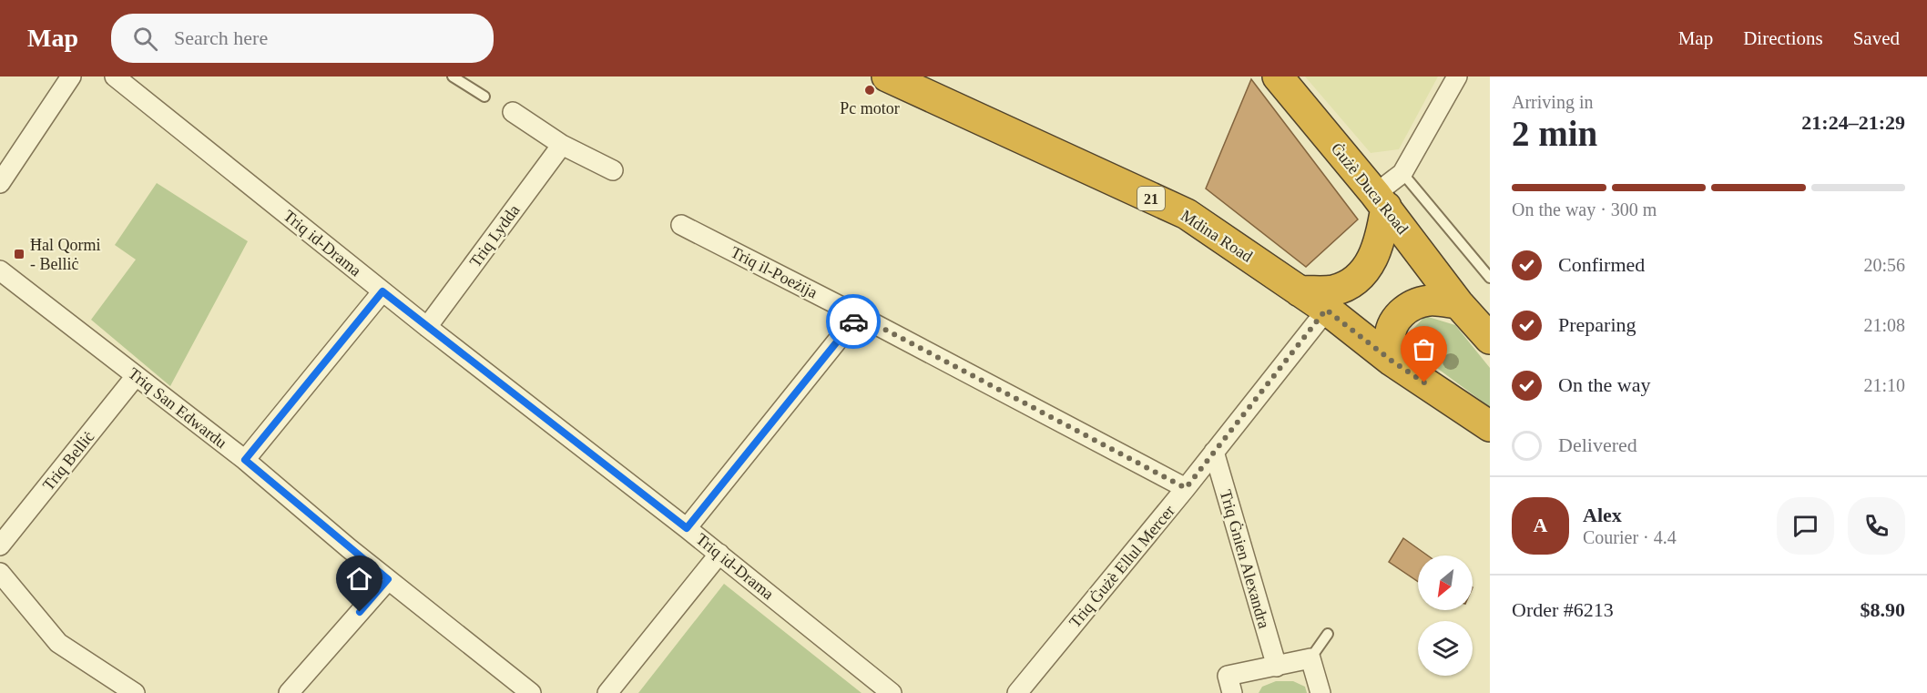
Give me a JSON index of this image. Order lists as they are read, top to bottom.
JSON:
{
  "streets": {
    "highway": ["Ġużè Duca Road", "21", "Mdina Road"],
    "street": [
      "Triq Lydda",
      "Triq id-Drama",
      "Triq il-Poeżija",
      "Triq San Edwardu",
      "Triq Belliċ",
      "Triq Ġnien Alexandra",
      "Triq Ġużè Ellul Mercer"
    ]
  },
  "crossings": [
    ["Triq Lydda", "Triq id-Drama"],
    ["Mdina Road", "Triq Ġużè Ellul Mercer"],
    ["Triq il-Poeżija", "Triq Ġużè Ellul Mercer"],
    ["Triq San Edwardu", "Triq Belliċ"],
    ["Triq Ġnien Alexandra", "Triq Ġużè Ellul Mercer"]
  ],
  "places": {
    "other": ["Pc motor"],
    "transit": ["Ħal Qormi - Belliċ"]
  },
  "north": "bottom left",
  "page": {
    "header": "Map",
    "search": "Search here",
    "nav": ["Map", "Directions", "Saved"],
    "heading": ["2 min", "Arriving in", "21:24–21:29"],
    "panel": [
      "Alex",
      "Courier · 4.4",
      "Order #6213",
      "$8.90"
    ],
    "bar": "On the way · 300 m",
    "list": [
      ["Confirmed", "20:56"],
      ["Preparing", "21:08"],
      ["On the way", "21:10"],
      "Delivered"
    ],
    "round": "A"
  }
}
